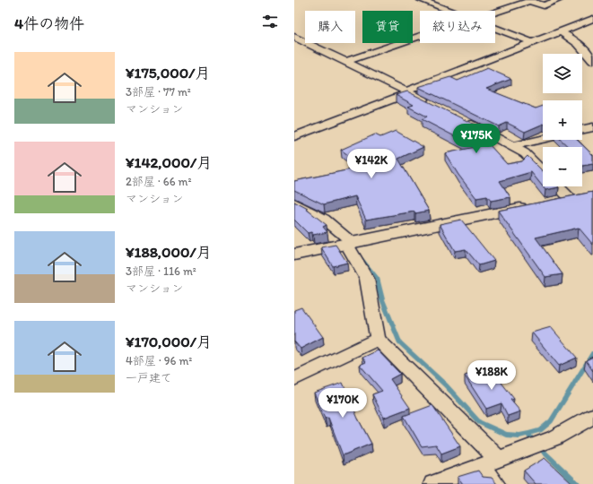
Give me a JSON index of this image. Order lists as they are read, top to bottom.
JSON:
{
  "page": {
    "heading": "4件の物件",
    "chip": ["購入", "賃貸", "絞り込み"],
    "list": [
      {
        "name": "¥175,000/月",
        "note": "3部屋 · 77 m² · マンション"
      },
      {
        "name": "¥142,000/月",
        "note": "2部屋 · 66 m² · マンション"
      },
      {
        "name": "¥188,000/月",
        "note": "3部屋 · 116 m² · マンション"
      },
      {
        "name": "¥170,000/月",
        "note": "4部屋 · 96 m² · 一戸建て"
      }
    ],
    "map_buttons": ["+", "−"],
    "price": [
      "¥175K",
      "¥142K",
      "¥188K",
      "¥170K"
    ]
  }
}
